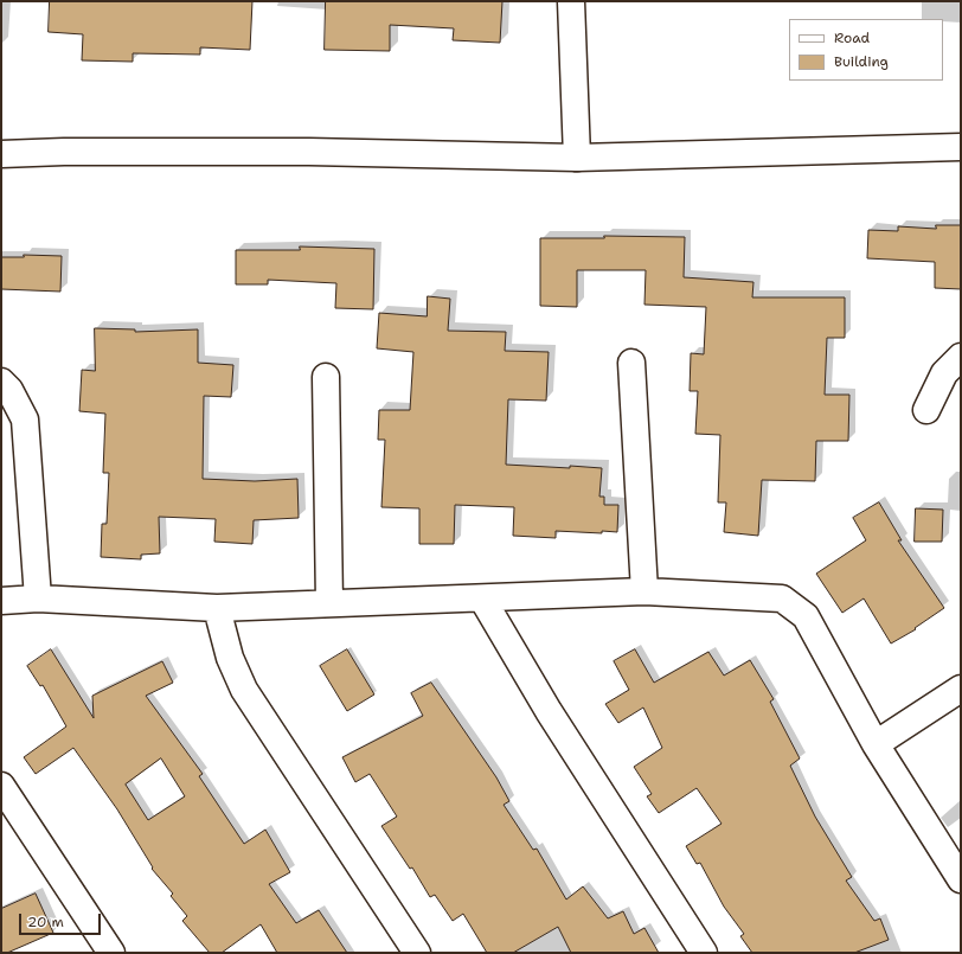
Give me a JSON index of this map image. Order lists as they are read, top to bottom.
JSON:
{
  "legend": ["Road", "Building"],
  "scale_bar": "20 m"
}
